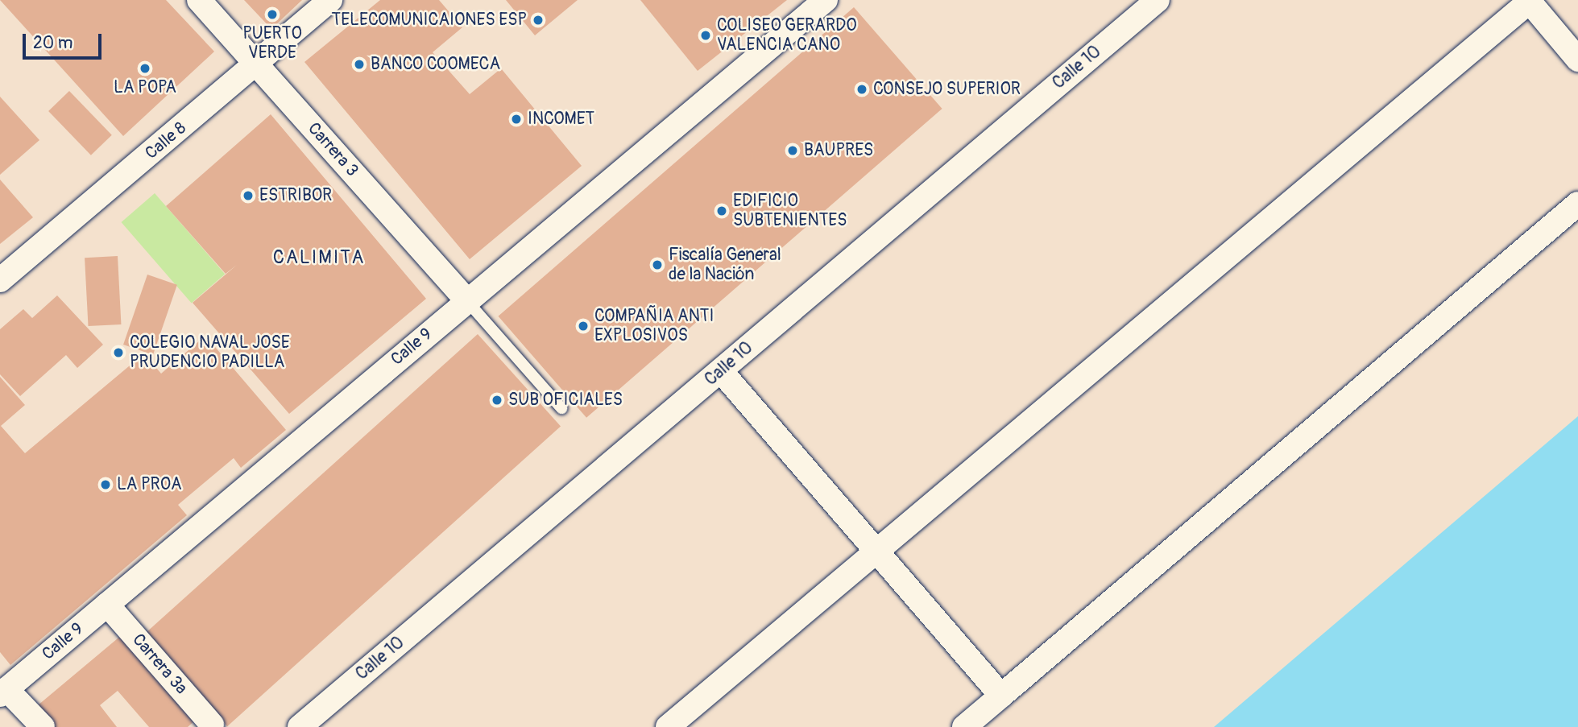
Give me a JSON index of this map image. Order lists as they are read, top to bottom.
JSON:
{
  "streets": {
    "street": [
      "Calle 10",
      "Calle 8",
      "Carrera 3",
      "Calle 9",
      "Carrera 3a"
    ]
  },
  "crossings": [
    ["Calle 8", "Carrera 3"],
    ["Carrera 3", "Calle 9"],
    ["Calle 9", "Carrera 3a"]
  ],
  "districts": ["CALIMITA"],
  "places": [
    "PUERTO VERDE",
    "TELECOMUNICAIONES ESP",
    "COLISEO GERARDO VALENCIA CANO",
    "BANCO COOMECA",
    "LA POPA",
    "CONSEJO SUPERIOR",
    "INCOMET",
    "BAUPRES",
    "ESTRIBOR",
    "EDIFICIO SUBTENIENTES",
    "Fiscalía General de la Nación",
    "COMPAÑIA ANTI EXPLOSIVOS",
    "COLEGIO NAVAL JOSE PRUDENCIO PADILLA",
    "SUB OFICIALES",
    "LA PROA"
  ],
  "scale_bar": "20 m"
}
